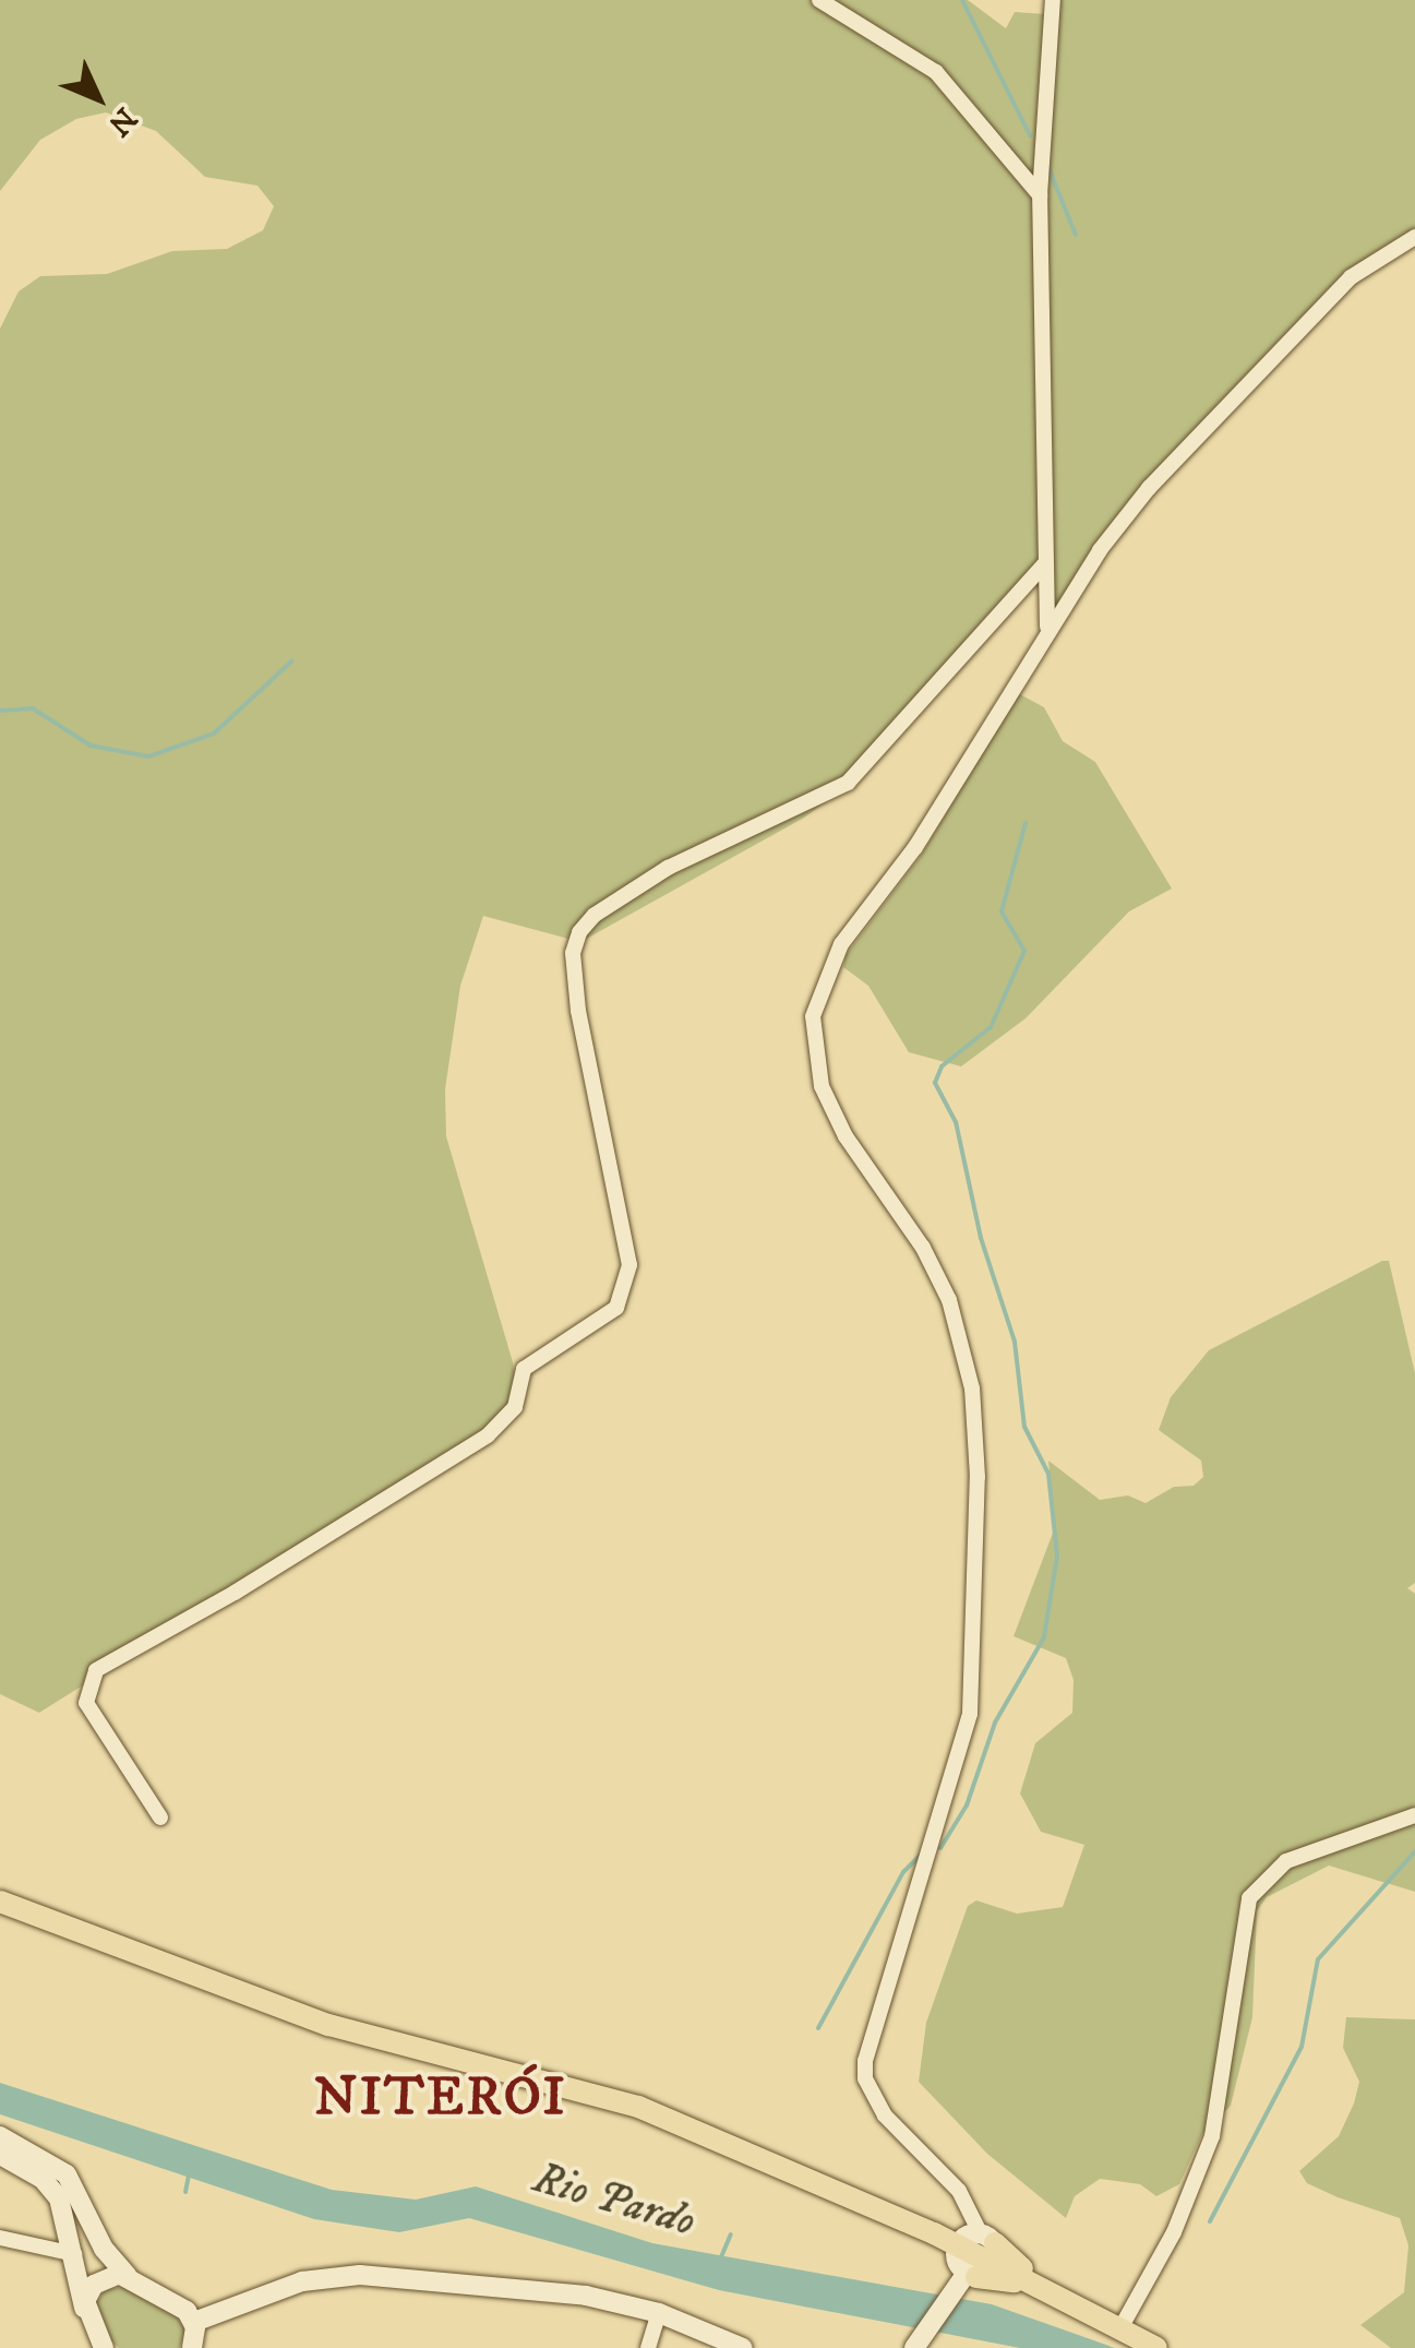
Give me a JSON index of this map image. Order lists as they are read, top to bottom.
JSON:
{
  "districts": ["NITERÓI"],
  "water": ["Rio Pardo"],
  "north": "bottom right"
}
